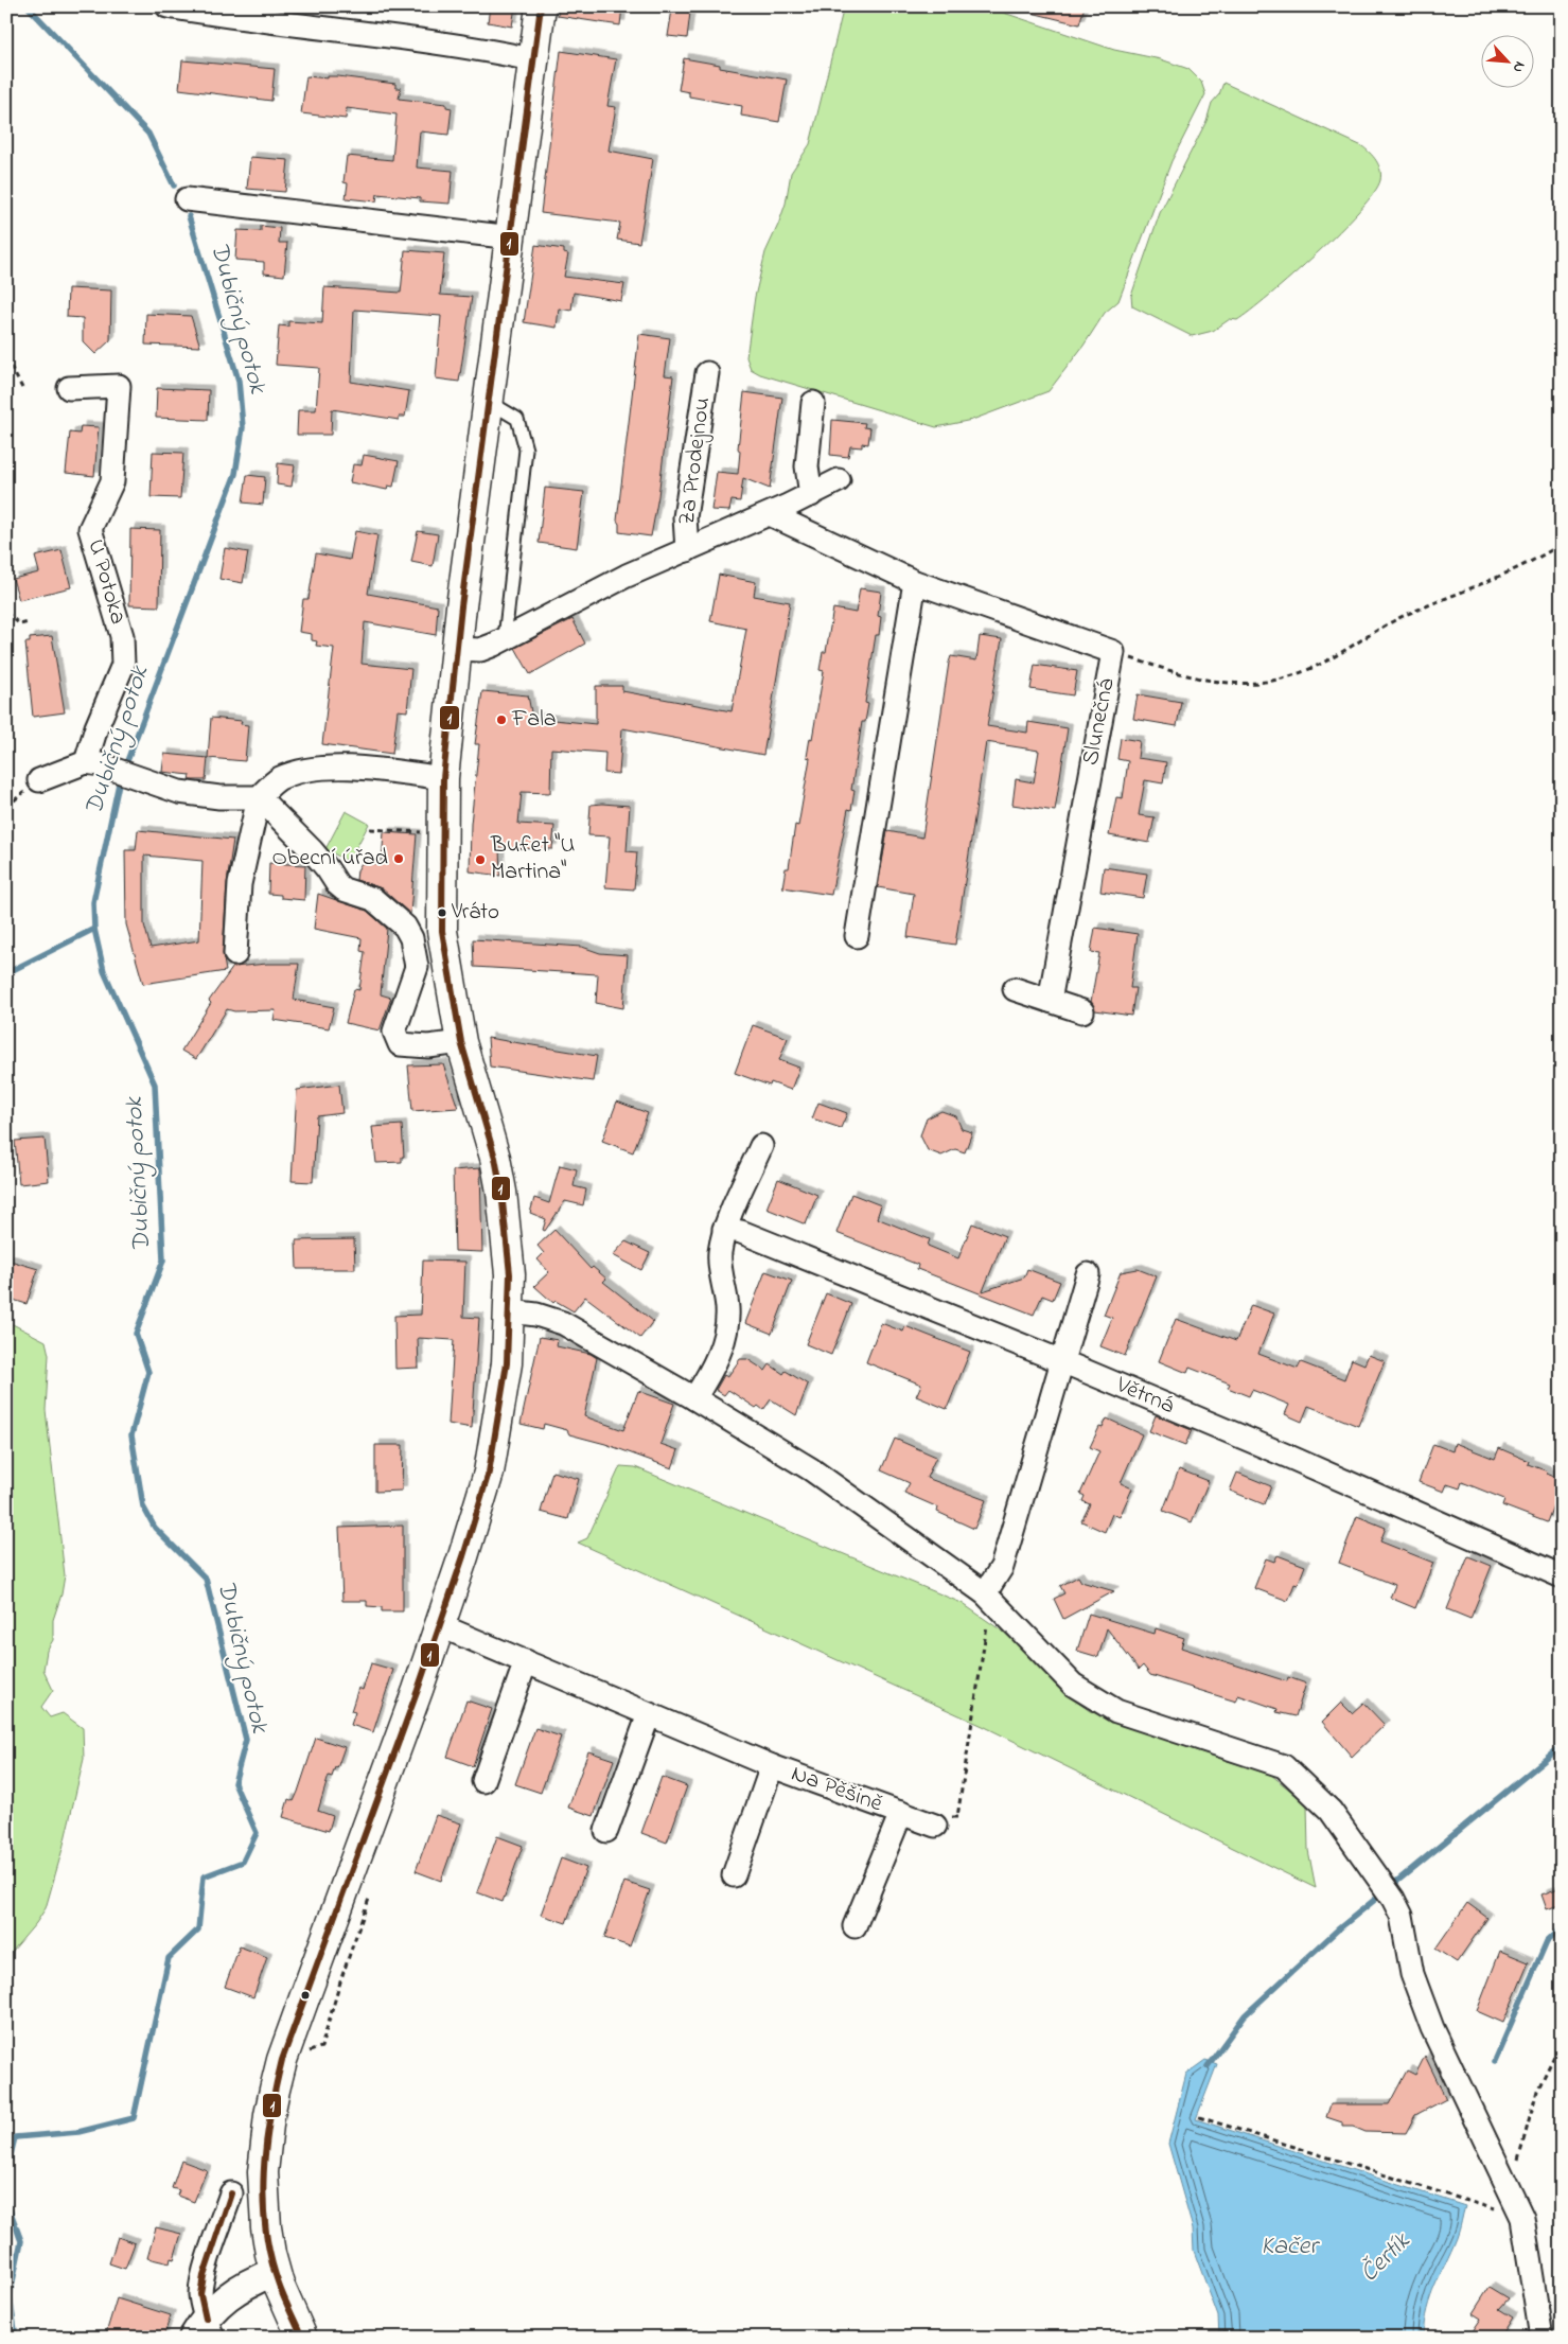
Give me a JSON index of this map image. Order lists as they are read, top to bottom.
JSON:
{
  "streets": {
    "street": [
      "Za Prodejnou",
      "U Potoka",
      "Slunečná",
      "Větrná",
      "Na Pěšině"
    ]
  },
  "water": ["Dubičný potok", "Kačer", "Čertík"],
  "places": [
    "Fala",
    "Obecní úřad",
    "Bufet \"U Martina\"",
    "Vráto"
  ],
  "lines": ["transit line 1"],
  "north": "bottom right"
}
